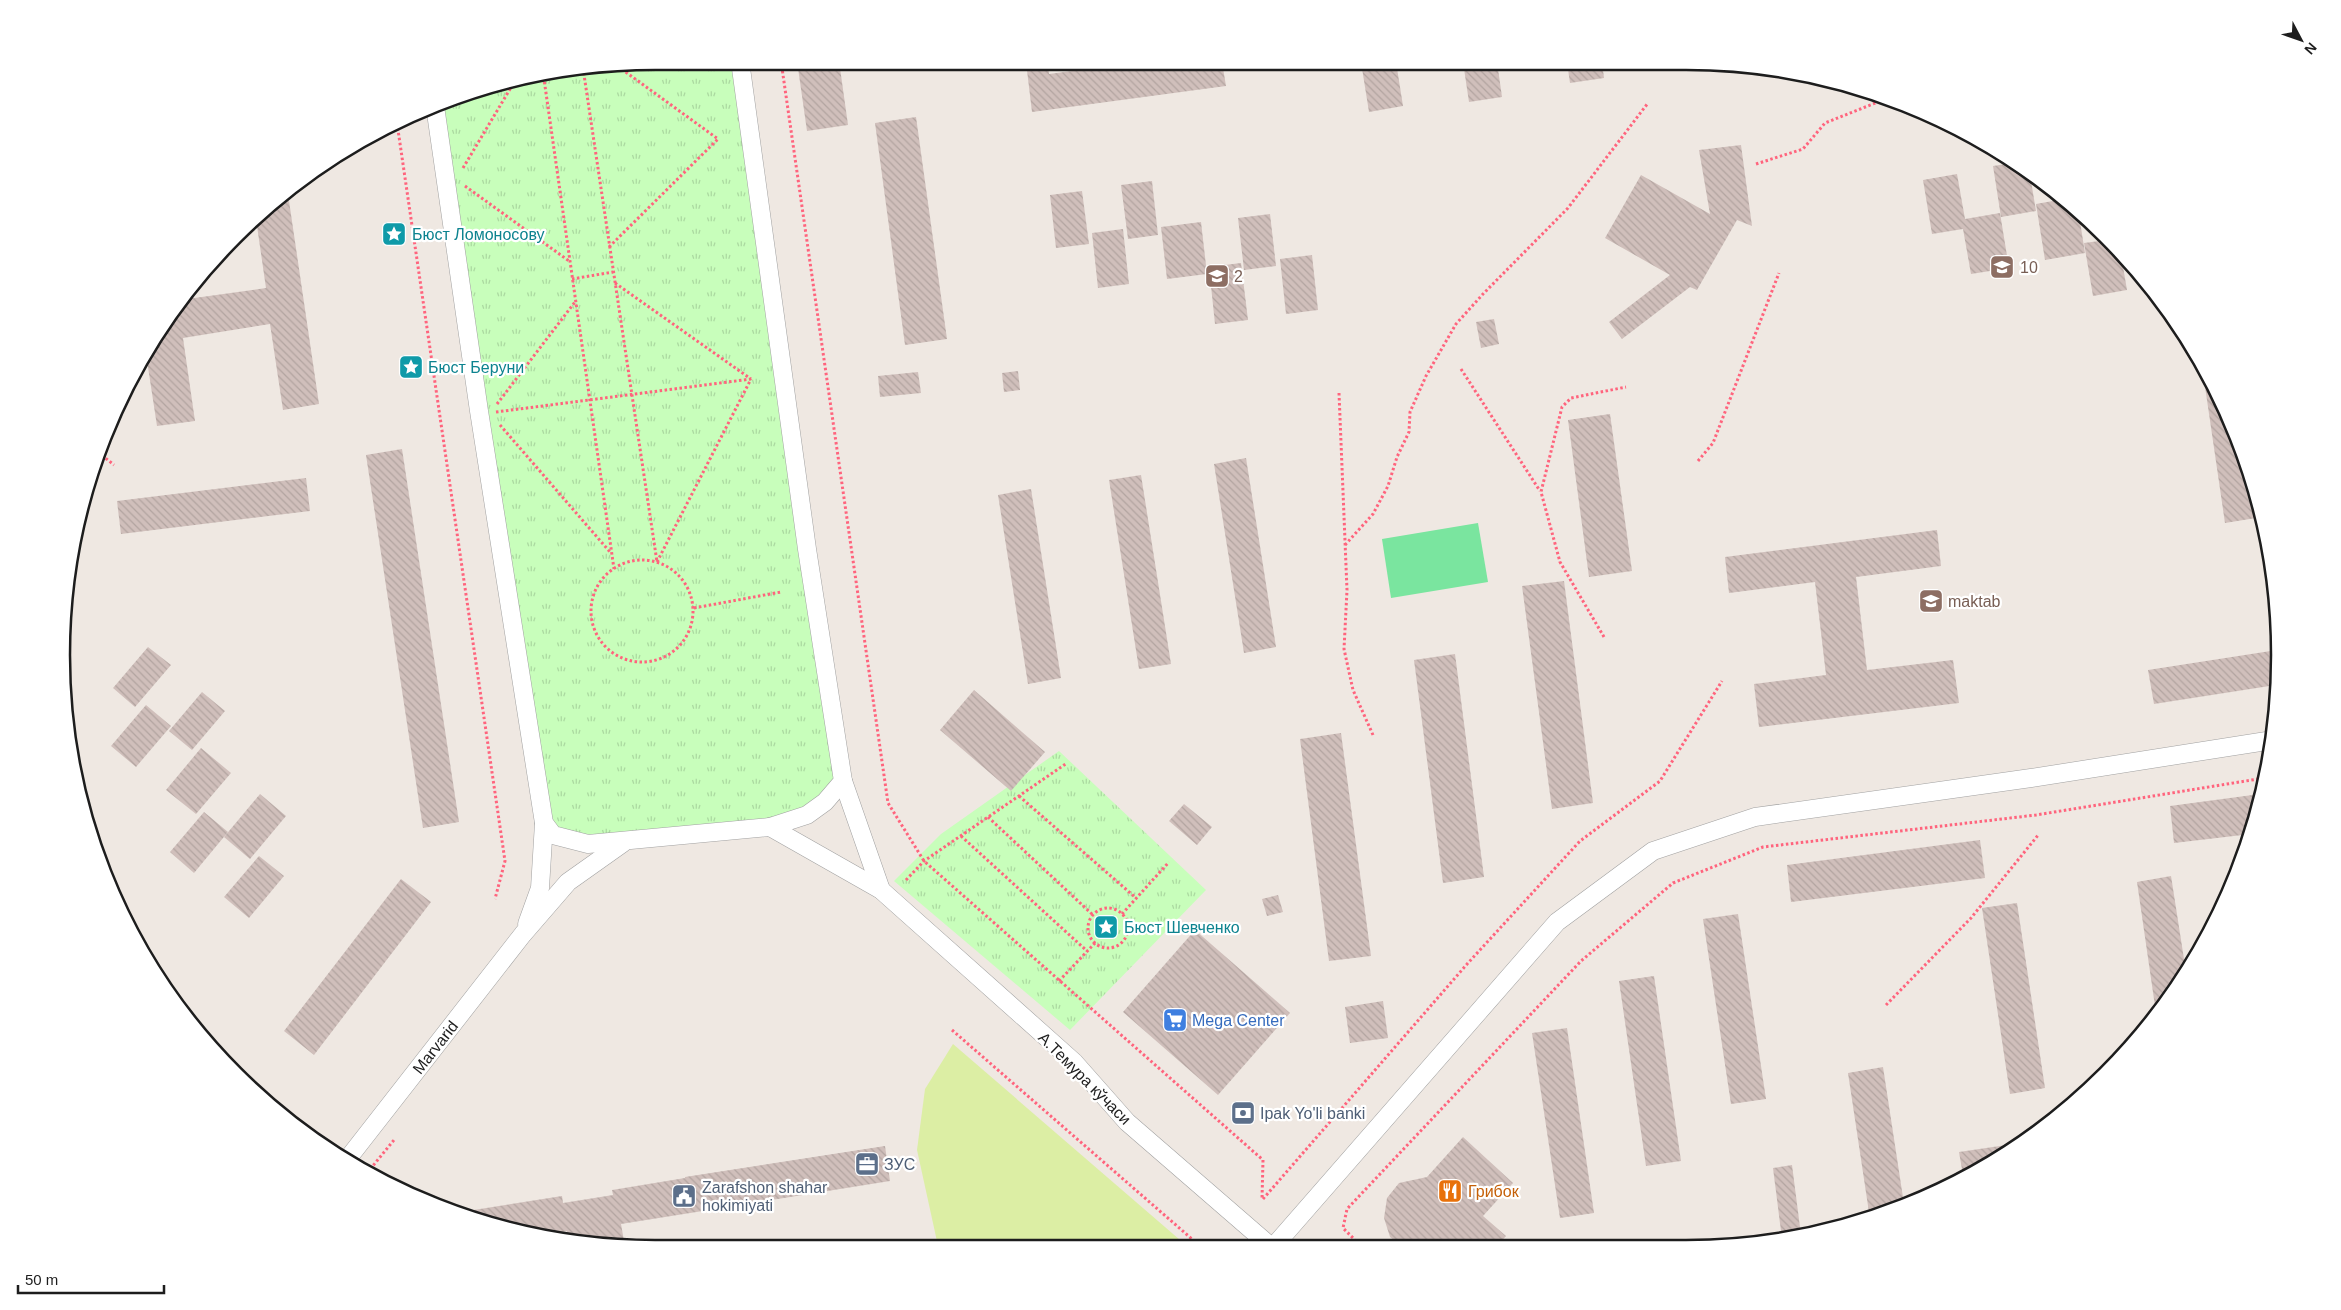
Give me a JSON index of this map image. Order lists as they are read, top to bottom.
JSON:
{
  "streets": {
    "street": ["Marvarid", "А.Темура кўчаси"]
  },
  "places": {
    "place": ["Бюст Ломоносову", "Бюст Беруни", "Бюст Шевченко"],
    "school or university": ["10", "2", "maktab"],
    "supermarket": ["Mega Center"],
    "bank": ["Ipak Yo'li banki"],
    "office": ["ЗУС"],
    "restaurant": ["Грибок"],
    "public building": ["Zarafshon shahar hokimiyati"]
  },
  "scale_bar": "50 m",
  "north": "bottom right"
}
